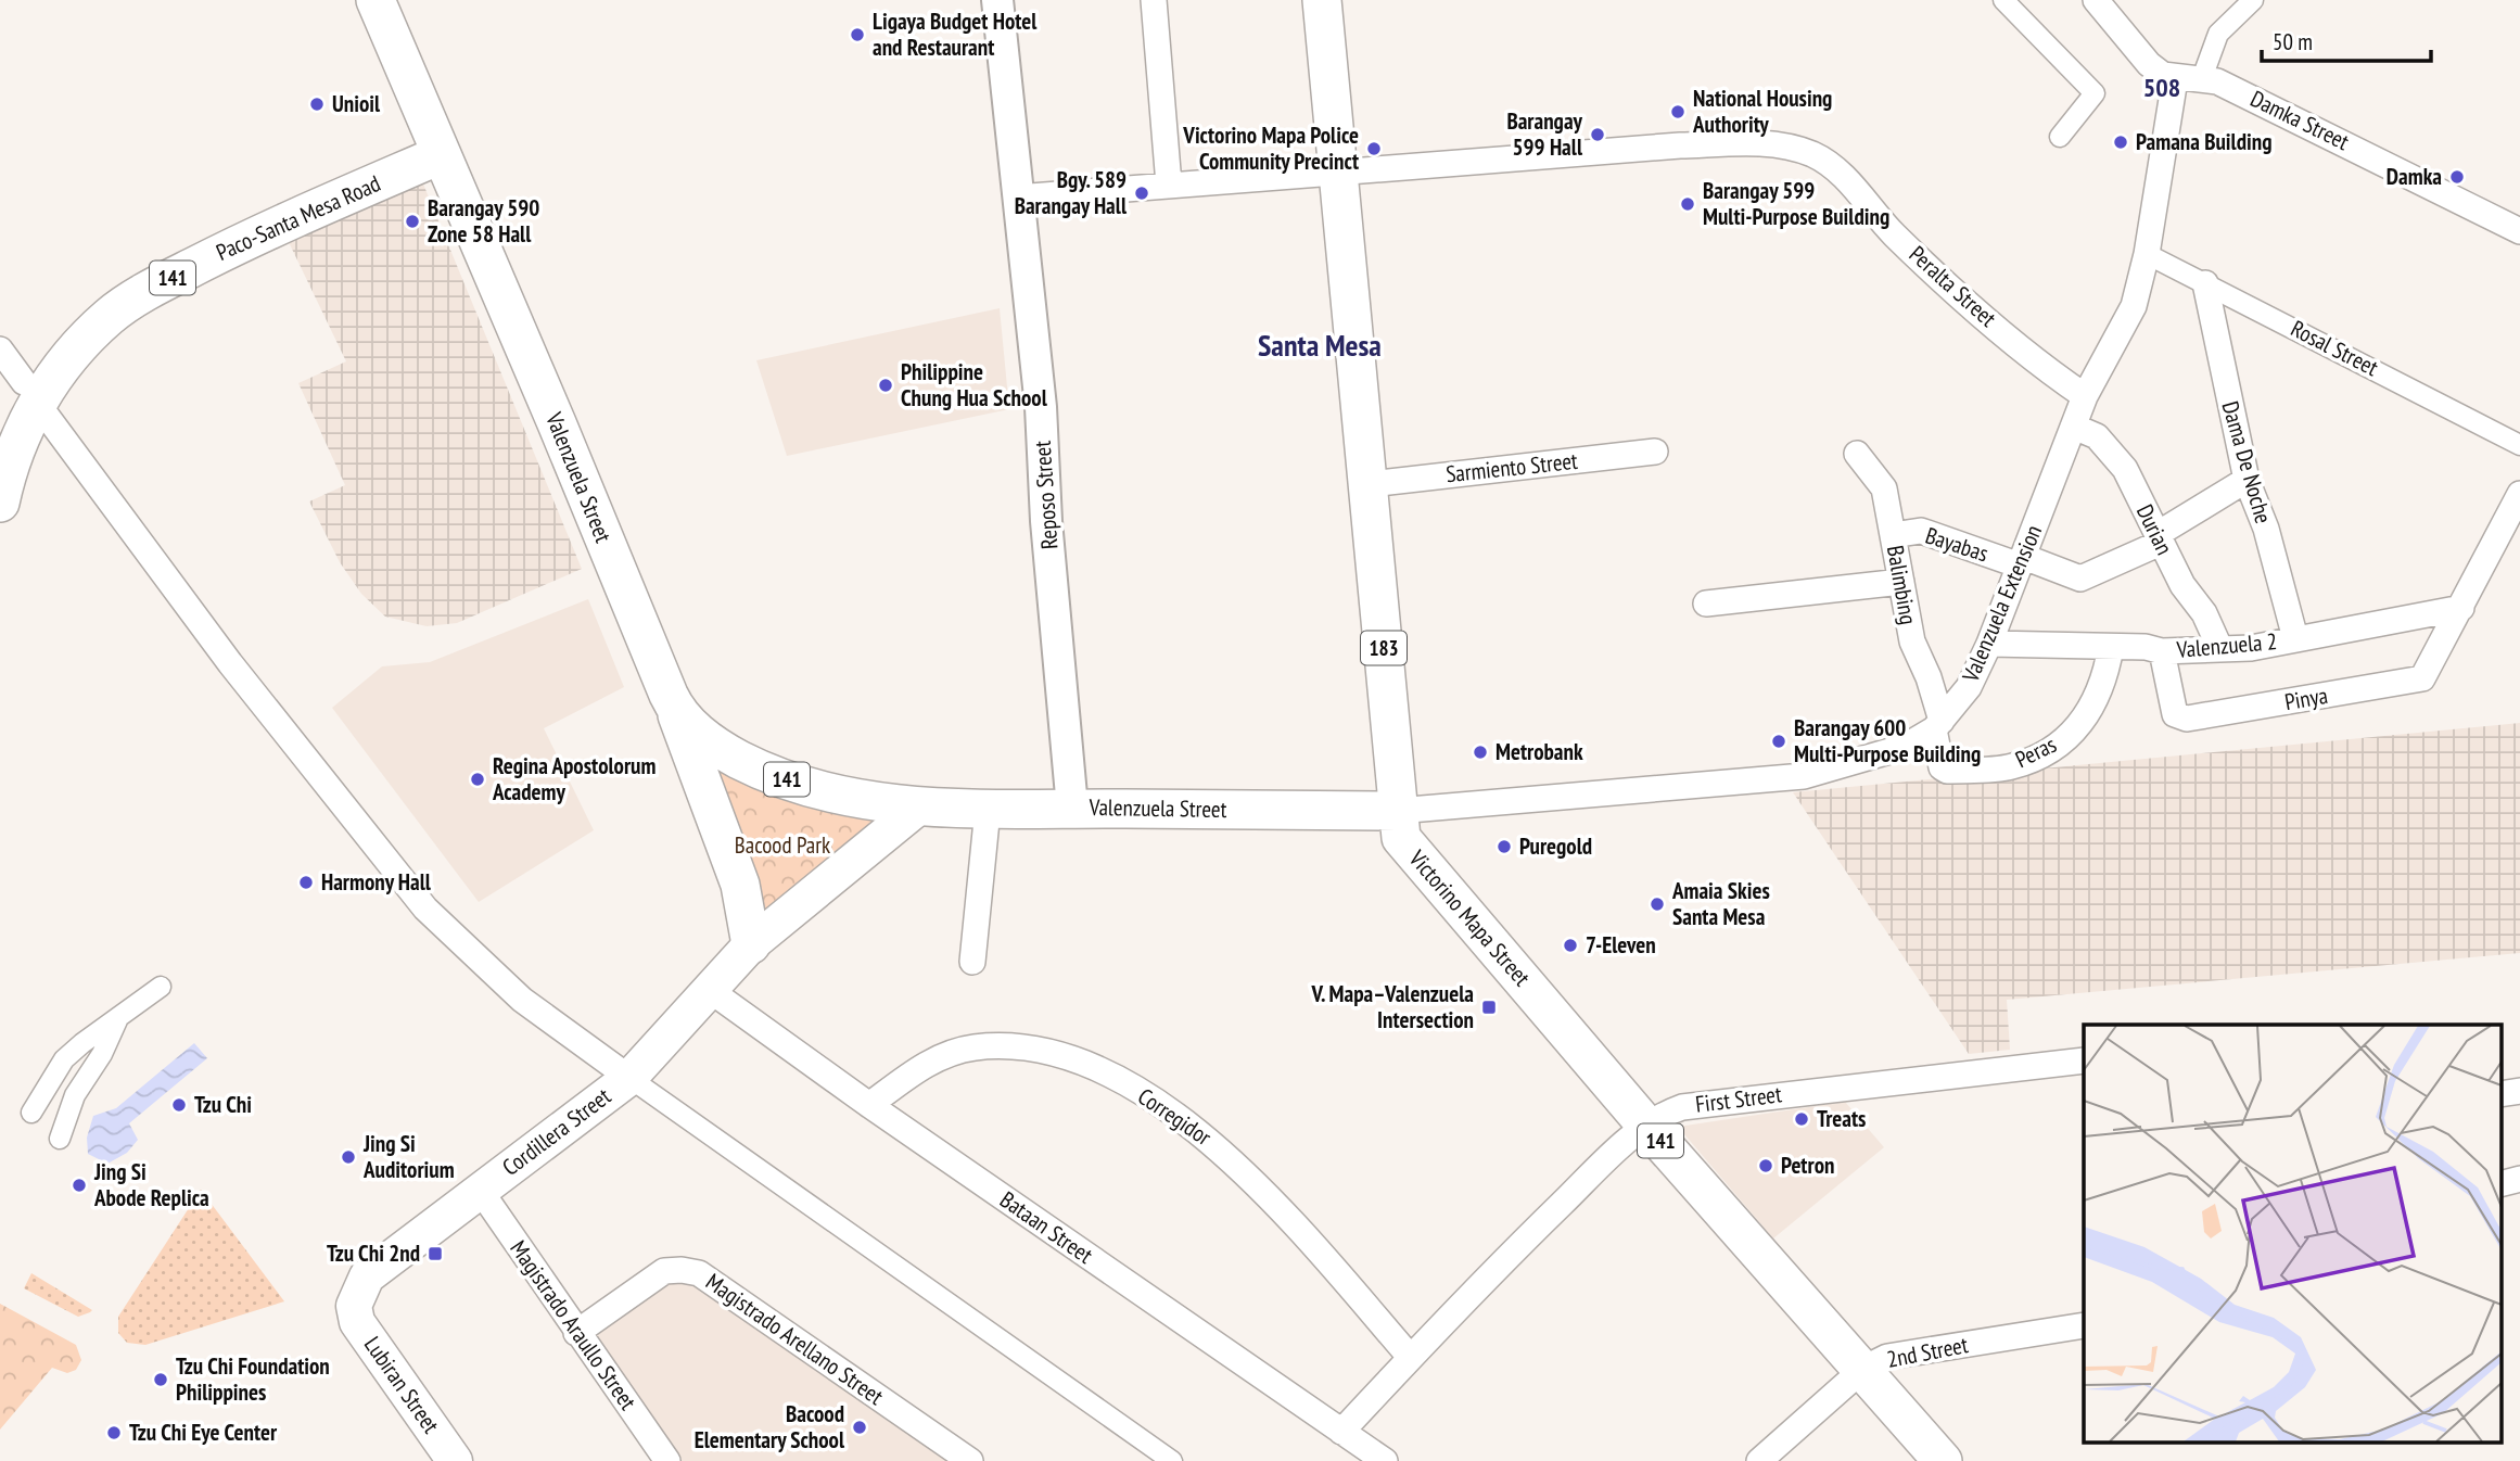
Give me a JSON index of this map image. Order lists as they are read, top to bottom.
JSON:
{
  "streets": {
    "main road": [
      "Paco-Santa Mesa Road",
      "141",
      "Valenzuela Street",
      "183",
      "Victorino Mapa Street",
      "Cordillera Street",
      "Lubiran Street"
    ],
    "street": [
      "Damka Street",
      "Peralta Street",
      "Rosal Street",
      "Dama De Noche",
      "Sarmiento Street",
      "Reposo Street",
      "Durian",
      "Bayabas",
      "Balimbing",
      "Valenzuela Extension",
      "Valenzuela 2",
      "Pinya",
      "Peras",
      "First Street",
      "Corregidor",
      "Bataan Street",
      "Magistrado Araullo Street",
      "Magistrado Arellano Street",
      "2nd Street"
    ]
  },
  "crossings": [
    ["Damka Street", "Valenzuela Extension"],
    ["Paco-Santa Mesa Road", "Valenzuela Street"],
    ["Peralta Street", "Reposo Street"],
    ["Peralta Street", "Valenzuela Extension"],
    ["Peralta Street", "Victorino Mapa Street"],
    ["Rosal Street", "Dama De Noche"],
    ["Rosal Street", "Valenzuela Extension"],
    ["Dama De Noche", "Bayabas"],
    ["Dama De Noche", "Valenzuela 2"],
    ["Sarmiento Street", "Victorino Mapa Street"],
    ["Valenzuela Street", "Reposo Street"],
    ["Valenzuela Street", "Valenzuela Extension"],
    ["Valenzuela Street", "Victorino Mapa Street"],
    ["Durian", "Bayabas"],
    ["Durian", "Valenzuela Extension"],
    ["Durian", "Valenzuela 2"],
    ["Bayabas", "Balimbing"],
    ["Bayabas", "Valenzuela Extension"],
    ["Balimbing", "Valenzuela Extension"],
    ["Balimbing", "Peras"],
    ["Valenzuela Extension", "Valenzuela 2"],
    ["Valenzuela Extension", "Peras"],
    ["Valenzuela Extension", "Victorino Mapa Street"],
    ["Valenzuela 2", "Pinya"],
    ["Valenzuela 2", "Peras"],
    ["Victorino Mapa Street", "First Street"],
    ["Victorino Mapa Street", "2nd Street"],
    ["First Street", "Corregidor"],
    ["First Street", "Bataan Street"],
    ["Corregidor", "Bataan Street"],
    ["Cordillera Street", "Bataan Street"],
    ["Cordillera Street", "Magistrado Araullo Street"],
    ["Cordillera Street", "Lubiran Street"],
    ["Magistrado Araullo Street", "Magistrado Arellano Street"]
  ],
  "districts": ["508", "Santa Mesa"],
  "parks": ["Bacood Park"],
  "places": {
    "other": [
      "Ligaya Budget Hotel and Restaurant",
      "Unioil",
      "National Housing Authority",
      "Barangay 599 Hall",
      "Pamana Building",
      "Victorino Mapa Police Community Precinct",
      "Damka",
      "Bgy. 589 Barangay Hall",
      "Barangay 599 Multi-Purpose Building",
      "Barangay 590 Zone 58 Hall",
      "Philippine Chung Hua School",
      "Barangay 600 Multi-Purpose Building",
      "Metrobank",
      "Regina Apostolorum Academy",
      "Puregold",
      "Harmony Hall",
      "Amaia Skies Santa Mesa",
      "7-Eleven",
      "Tzu Chi",
      "Treats",
      "Jing Si Auditorium",
      "Petron",
      "Jing Si Abode Replica",
      "Tzu Chi Foundation Philippines",
      "Bacood Elementary School",
      "Tzu Chi Eye Center"
    ],
    "transit": ["V. Mapa–Valenzuela Intersection", "Tzu Chi 2nd"]
  },
  "scale_bar": "50 m"
}
